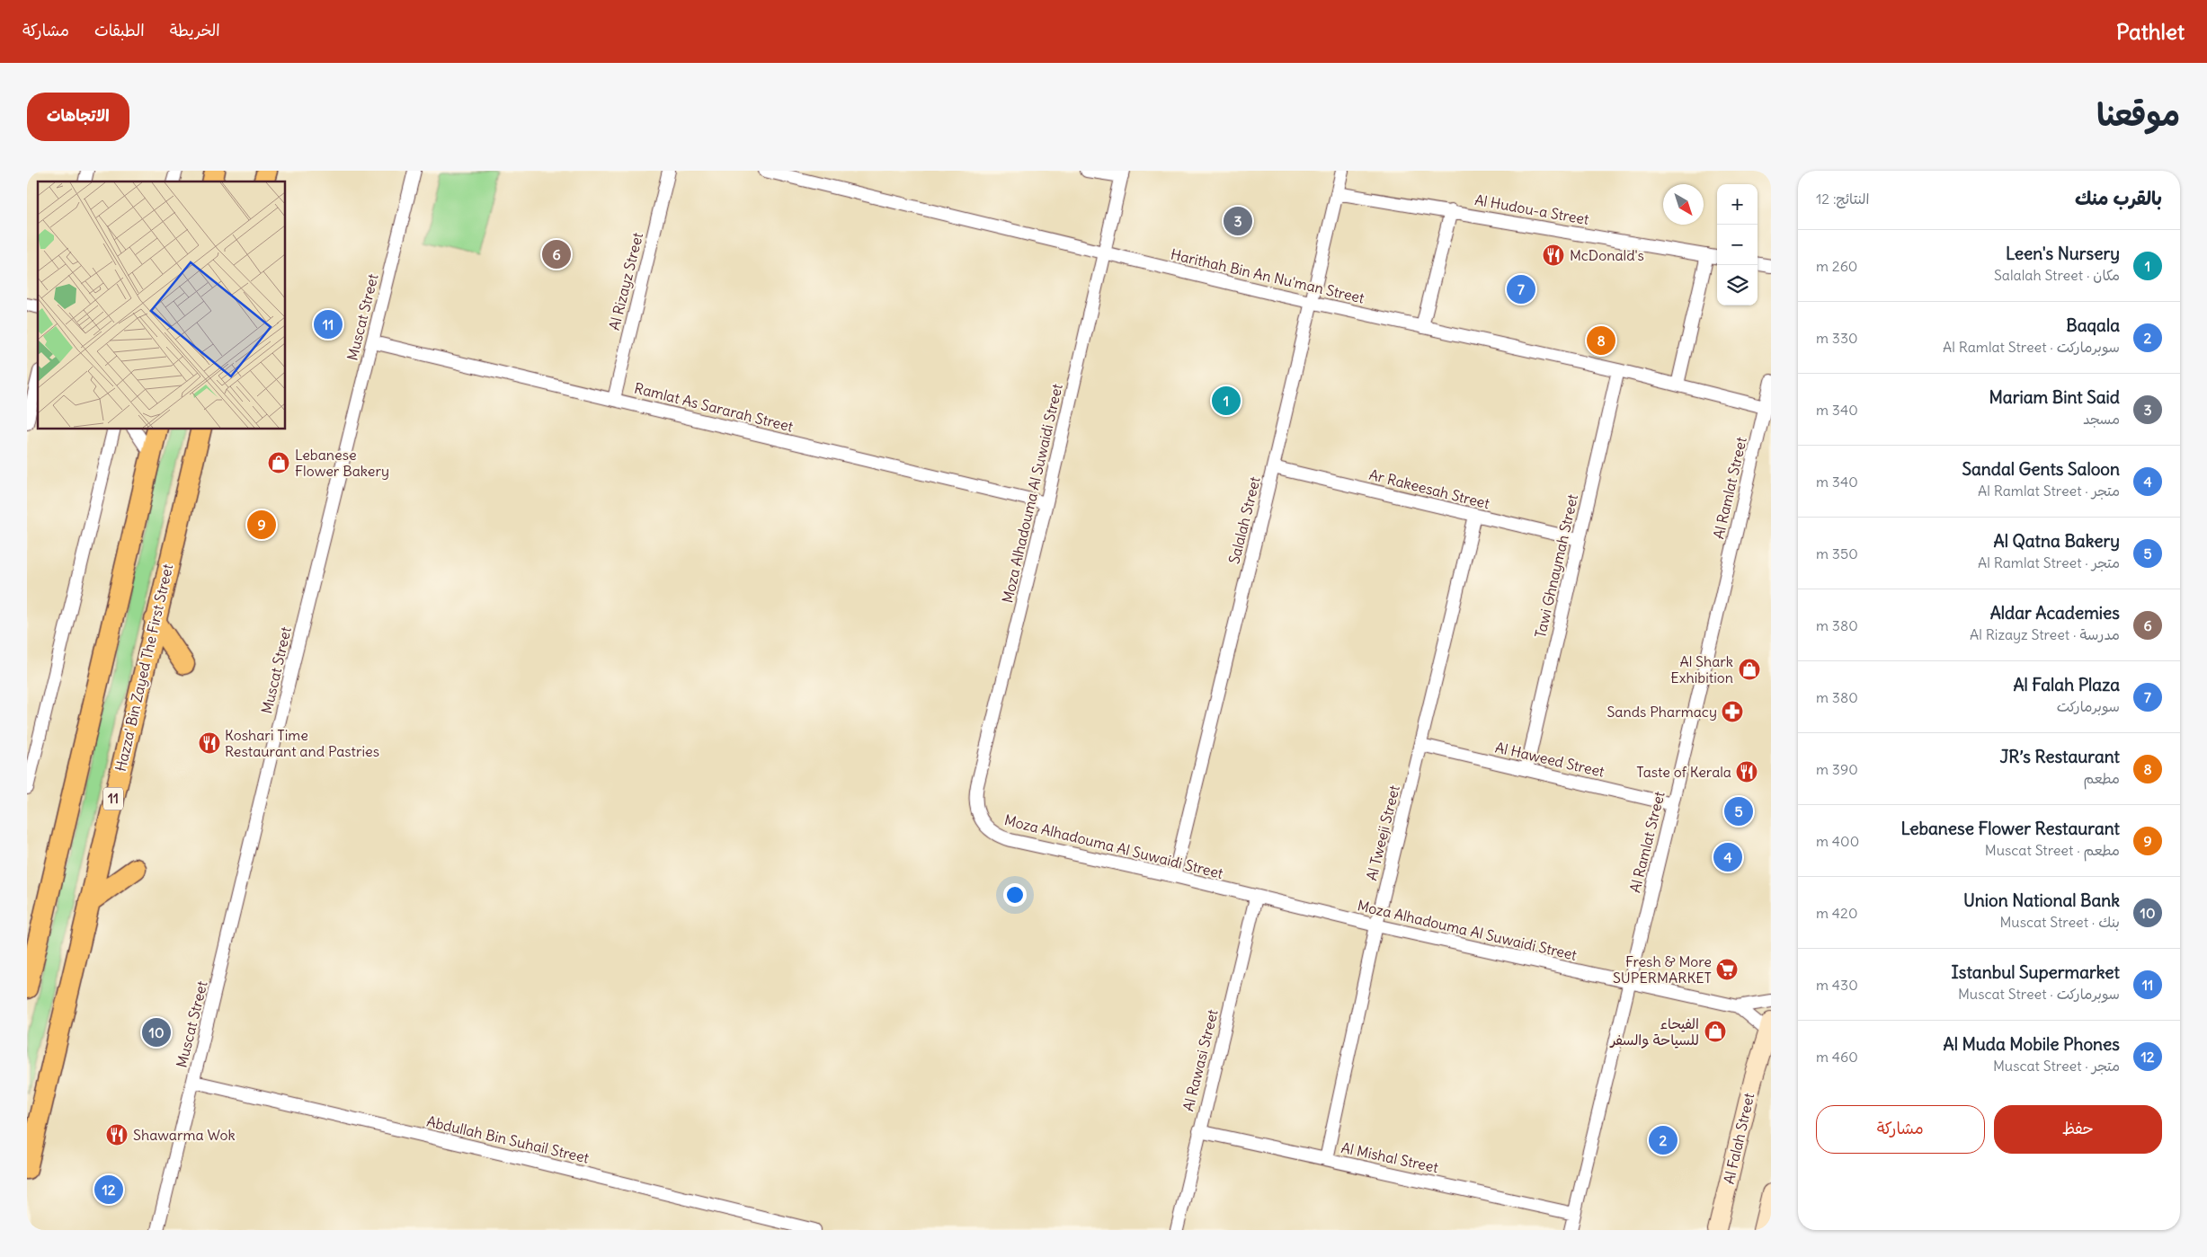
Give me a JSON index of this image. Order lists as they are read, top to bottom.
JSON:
{
  "streets": {
    "main road": ["Hazza' Bin Zayed The First Street", "11", "Al Falah Street"],
    "street": [
      "Al Hudou-a Street",
      "Harithah Bin An Nu'man Street",
      "Al Rizayz Street",
      "Muscat Street",
      "Ramlat As Sararah Street",
      "Al Ramlat Street",
      "Ar Rakeesah Street",
      "Moza Alhadouma Al Suwaidi Street",
      "Salalah Street",
      "Tawi Ghnaymah Street",
      "Al Haweed Street",
      "Al Tweeji Street",
      "Al Rawasi Street",
      "Abdullah Bin Suhail Street",
      "Al Mishal Street"
    ]
  },
  "crossings": [
    ["Al Hudou-a Street", "Salalah Street"],
    ["Harithah Bin An Nu'man Street", "Al Ramlat Street"],
    ["Harithah Bin An Nu'man Street", "Moza Alhadouma Al Suwaidi Street"],
    ["Harithah Bin An Nu'man Street", "Salalah Street"],
    ["Harithah Bin An Nu'man Street", "Tawi Ghnaymah Street"],
    ["Al Rizayz Street", "Ramlat As Sararah Street"],
    ["Muscat Street", "Ramlat As Sararah Street"],
    ["Muscat Street", "Abdullah Bin Suhail Street"],
    ["Ramlat As Sararah Street", "Moza Alhadouma Al Suwaidi Street"],
    ["Al Ramlat Street", "Moza Alhadouma Al Suwaidi Street"],
    ["Al Ramlat Street", "Al Haweed Street"],
    ["Al Ramlat Street", "Al Mishal Street"],
    ["Ar Rakeesah Street", "Salalah Street"],
    ["Ar Rakeesah Street", "Tawi Ghnaymah Street"],
    ["Ar Rakeesah Street", "Al Tweeji Street"],
    ["Moza Alhadouma Al Suwaidi Street", "Salalah Street"],
    ["Moza Alhadouma Al Suwaidi Street", "Al Tweeji Street"],
    ["Moza Alhadouma Al Suwaidi Street", "Al Rawasi Street"],
    ["Moza Alhadouma Al Suwaidi Street", "Al Falah Street"],
    ["Tawi Ghnaymah Street", "Al Haweed Street"],
    ["Al Haweed Street", "Al Tweeji Street"],
    ["Al Tweeji Street", "Al Mishal Street"],
    ["Al Rawasi Street", "Al Mishal Street"]
  ],
  "places": {
    "restaurant": [
      "McDonald's",
      "Koshari Time Restaurant and Pastries",
      "Taste of Kerala",
      "Shawarma Wok"
    ],
    "shop": ["Lebanese Flower Bakery", "Al Shark Exhibition", "الفيحاء للسياحة والسفر"],
    "pharmacy": ["Sands Pharmacy"],
    "supermarket": ["Fresh & More SUPERMARKET"]
  },
  "north": "bottom right",
  "page": {
    "header": "Pathlet",
    "nav": ["الخريطة", "الطبقات", "مشاركة"],
    "title": "موقعنا",
    "buttons": [
      "الاتجاهات",
      ["حفظ", "مشاركة"]
    ],
    "heading": ["بالقرب منك", "النتائج: 12"],
    "map_buttons": ["+", "−"],
    "pins": [
      "3",
      "6",
      "7",
      "11",
      "8",
      "1",
      "9",
      "5",
      "4",
      "10",
      "2",
      "12"
    ],
    "list": [
      {
        "mark": "1",
        "name": "Leen's Nursery",
        "note": "مكان · Salalah Street",
        "value": "260 m"
      },
      {
        "mark": "2",
        "name": "Baqala",
        "note": "سوبرماركت · Al Ramlat Street",
        "value": "330 m"
      },
      {
        "mark": "3",
        "name": "Mariam Bint Said",
        "note": "مسجد",
        "value": "340 m"
      },
      {
        "mark": "4",
        "name": "Sandal Gents Saloon",
        "note": "متجر · Al Ramlat Street",
        "value": "340 m"
      },
      {
        "mark": "5",
        "name": "Al Qatna Bakery",
        "note": "متجر · Al Ramlat Street",
        "value": "350 m"
      },
      {
        "mark": "6",
        "name": "Aldar Academies",
        "note": "مدرسة · Al Rizayz Street",
        "value": "380 m"
      },
      {
        "mark": "7",
        "name": "Al Falah Plaza",
        "note": "سوبرماركت",
        "value": "380 m"
      },
      {
        "mark": "8",
        "name": "JR’s Restaurant",
        "note": "مطعم",
        "value": "390 m"
      },
      {
        "mark": "9",
        "name": "Lebanese Flower Restaurant",
        "note": "مطعم · Muscat Street",
        "value": "400 m"
      },
      {
        "mark": "10",
        "name": "Union National Bank",
        "note": "بنك · Muscat Street",
        "value": "420 m"
      },
      {
        "mark": "11",
        "name": "Istanbul Supermarket",
        "note": "سوبرماركت · Muscat Street",
        "value": "430 m"
      },
      {
        "mark": "12",
        "name": "Al Muda Mobile Phones",
        "note": "متجر · Muscat Street",
        "value": "460 m"
      }
    ]
  }
}
